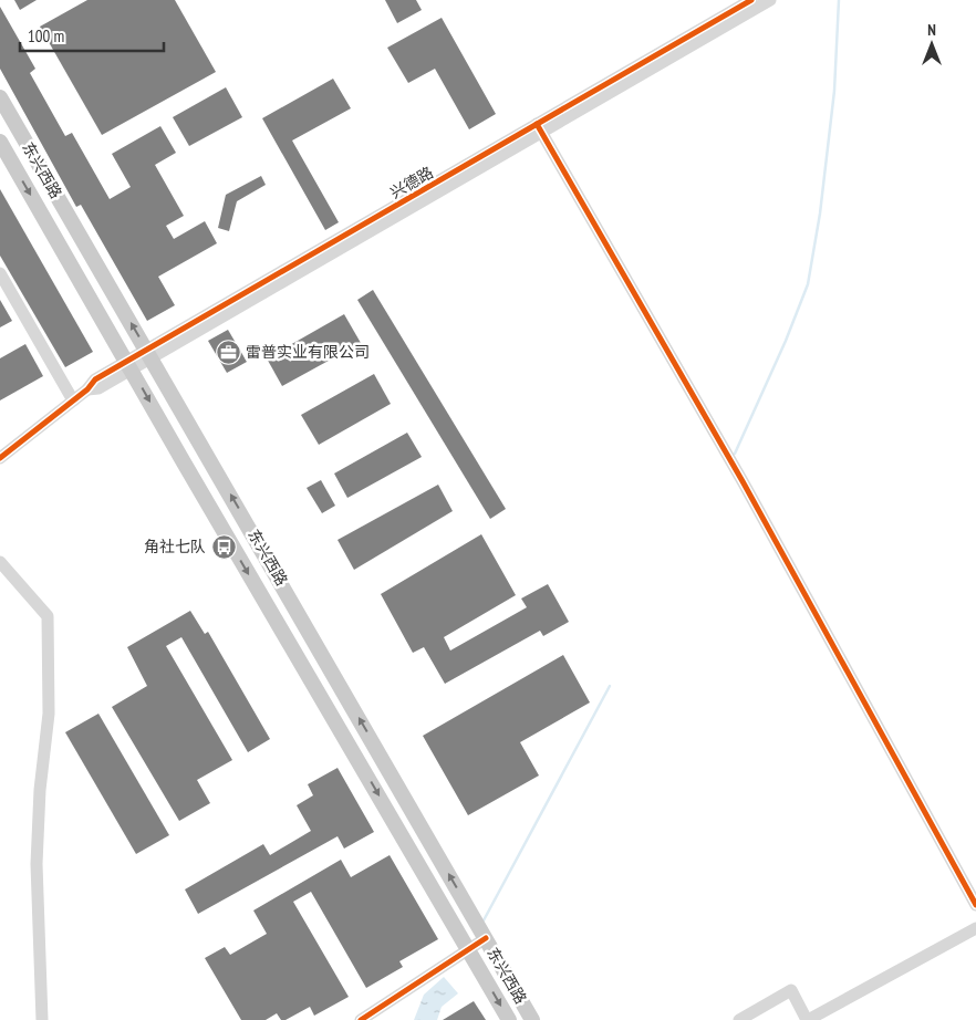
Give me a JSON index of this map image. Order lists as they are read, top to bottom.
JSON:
{
  "streets": {
    "main road": ["东兴西路"],
    "street": ["兴德路"]
  },
  "crossings": [
    ["东兴西路", "兴德路"]
  ],
  "places": {
    "office": ["雷普实业有限公司"],
    "bus stop": ["角社七队"]
  },
  "scale_bar": "100 m",
  "north": "top"
}
